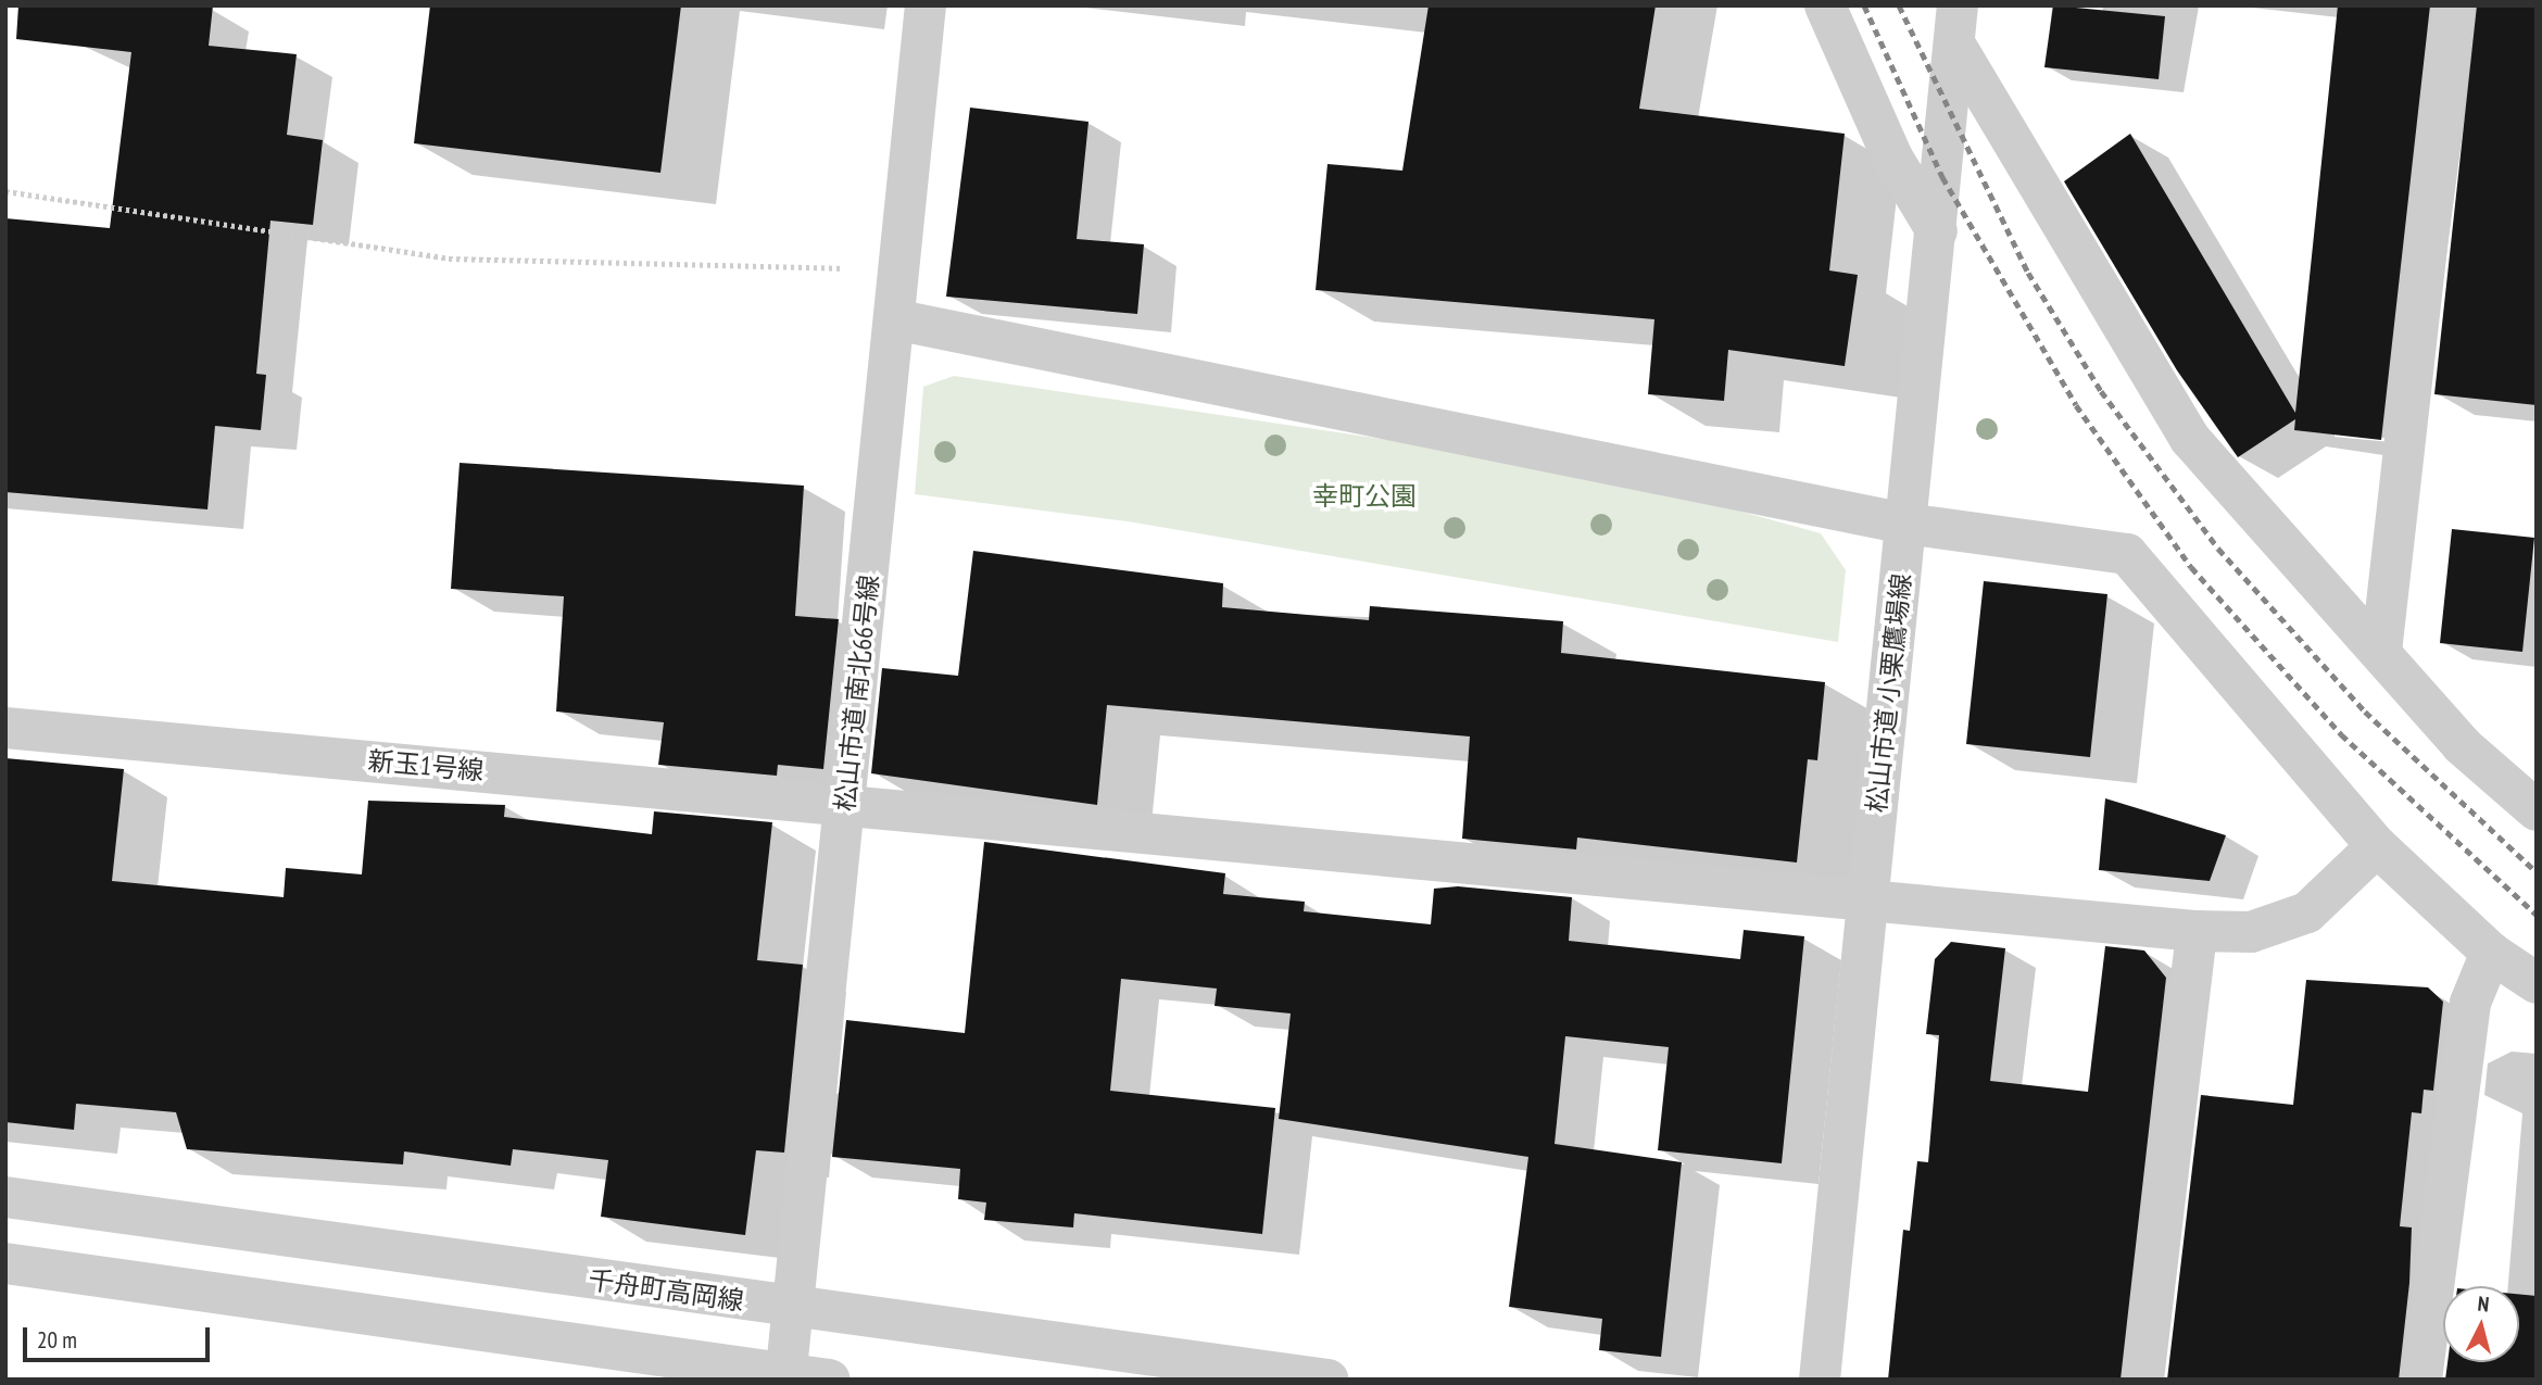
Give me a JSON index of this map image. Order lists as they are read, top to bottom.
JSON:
{
  "streets": {
    "street": [
      "松山市道 南北66号線",
      "松山市道 小栗鷹場線",
      "新玉1号線",
      "千舟町高岡線"
    ]
  },
  "crossings": [
    ["松山市道 南北66号線", "新玉1号線"],
    ["松山市道 南北66号線", "千舟町高岡線"],
    ["松山市道 小栗鷹場線", "新玉1号線"]
  ],
  "parks": ["幸町公園"],
  "scale_bar": "20 m",
  "north": "top"
}
